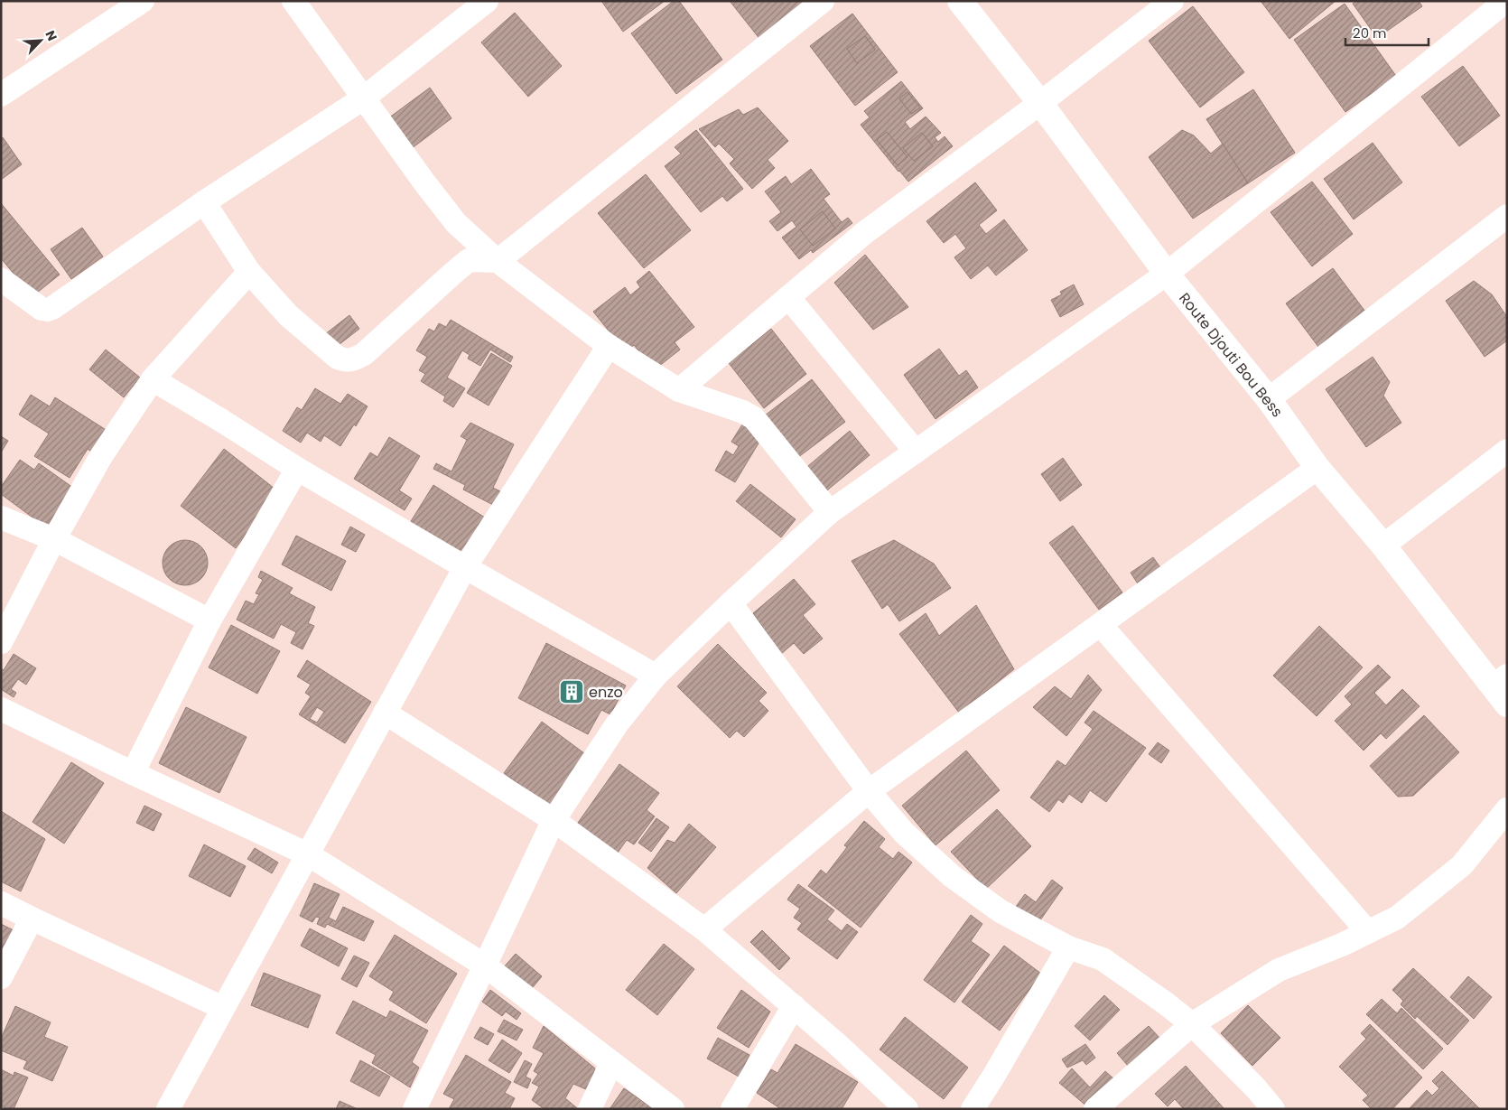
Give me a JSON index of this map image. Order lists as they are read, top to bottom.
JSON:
{
  "streets": {
    "main road": ["Route Djouti Bou Bess"]
  },
  "places": {
    "building": ["enzo"]
  },
  "scale_bar": "20 m",
  "north": "top right"
}
